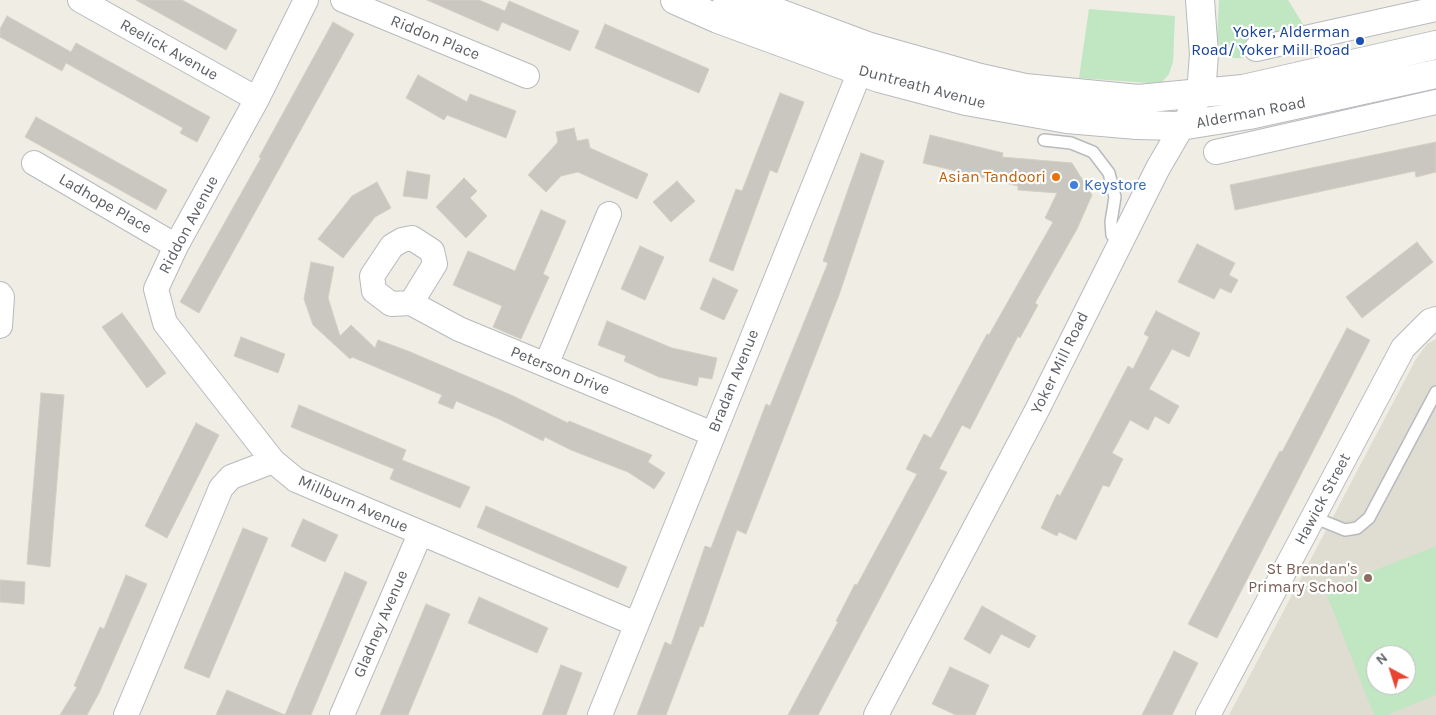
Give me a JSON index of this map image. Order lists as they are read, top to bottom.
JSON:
{
  "streets": {
    "street": [
      "Riddon Place",
      "Reelick Avenue",
      "Duntreath Avenue",
      "Alderman Road",
      "Ladhope Place",
      "Riddon Avenue",
      "Yoker Mill Road",
      "Peterson Drive",
      "Bradan Avenue",
      "Hawick Street",
      "Millburn Avenue",
      "Gladney Avenue"
    ]
  },
  "crossings": [
    ["Reelick Avenue", "Riddon Avenue"],
    ["Duntreath Avenue", "Alderman Road"],
    ["Duntreath Avenue", "Yoker Mill Road"],
    ["Duntreath Avenue", "Bradan Avenue"],
    ["Alderman Road", "Yoker Mill Road"],
    ["Ladhope Place", "Riddon Avenue"],
    ["Riddon Avenue", "Millburn Avenue"],
    ["Peterson Drive", "Bradan Avenue"],
    ["Bradan Avenue", "Millburn Avenue"],
    ["Millburn Avenue", "Gladney Avenue"]
  ],
  "places": [
    "Yoker, Alderman Road/ Yoker Mill Road",
    "Asian Tandoori",
    "Keystore",
    "St Brendan's Primary School"
  ],
  "north": "top left"
}
